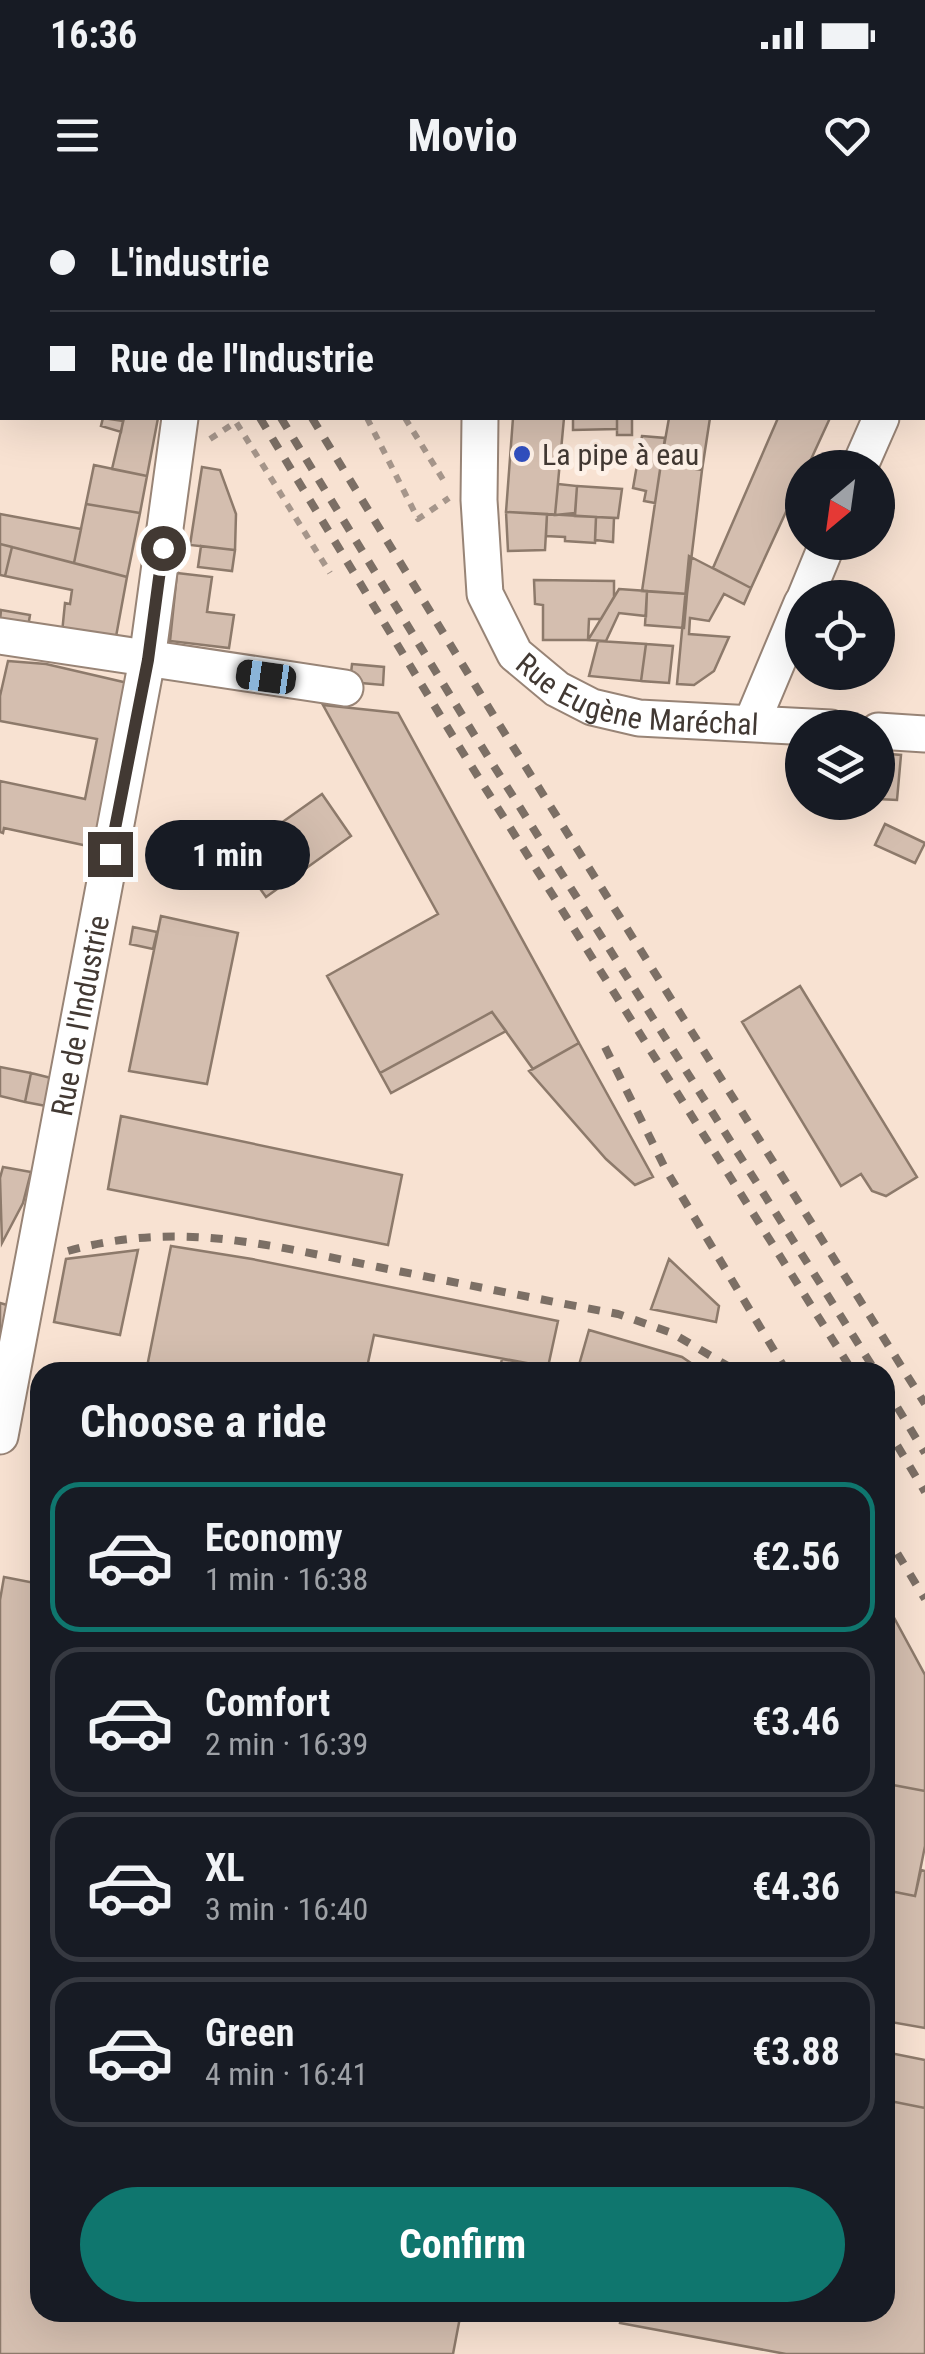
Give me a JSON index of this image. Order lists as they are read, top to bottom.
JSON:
{
  "streets": {
    "street": ["Rue Eugène Maréchal", "Rue de l'Industrie"]
  },
  "places": ["La pipe à eau"],
  "north": "bottom left",
  "page": {
    "status": "16:36",
    "header": "Movio",
    "banner": ["L'industrie", "Rue de l'Industrie"],
    "bubble": "1 min",
    "heading": "Choose a ride",
    "list": [
      {
        "name": "Economy",
        "note": "1 min · 16:38",
        "value": "€2.56"
      },
      {
        "name": "Comfort",
        "note": "2 min · 16:39",
        "value": "€3.46"
      },
      {
        "name": "XL",
        "note": "3 min · 16:40",
        "value": "€4.36"
      },
      {
        "name": "Green",
        "note": "4 min · 16:41",
        "value": "€3.88"
      }
    ],
    "buttons": "Confirm"
  }
}
